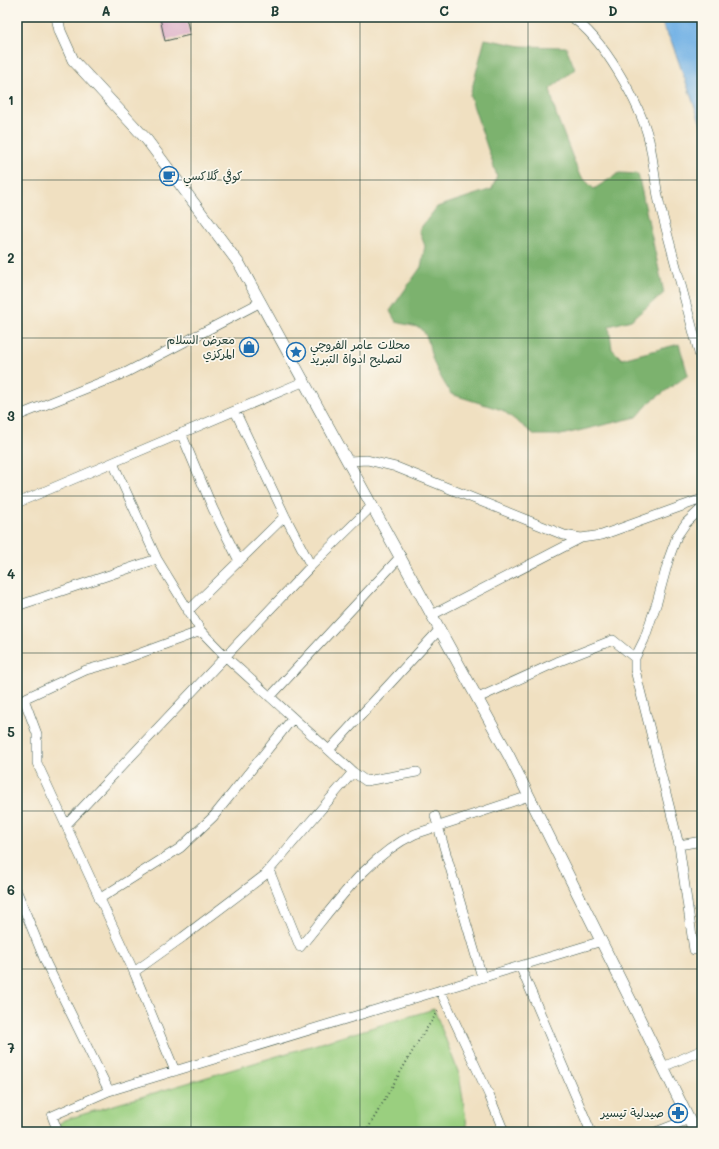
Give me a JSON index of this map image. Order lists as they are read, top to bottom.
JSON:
{
  "places": {
    "cafe": ["كوفي گلاكسي"],
    "shop": ["معرض السلام المركزي"],
    "place": ["محلات عامر الفروچي لتصليح ادواة التبريد"],
    "pharmacy": ["صيدلية تيسير"]
  },
  "grid": {
    "columns": [
      "A",
      "B",
      "C",
      "D"
    ],
    "rows": [
      "1",
      "2",
      "3",
      "4",
      "5",
      "6",
      "7"
    ]
  }
}
